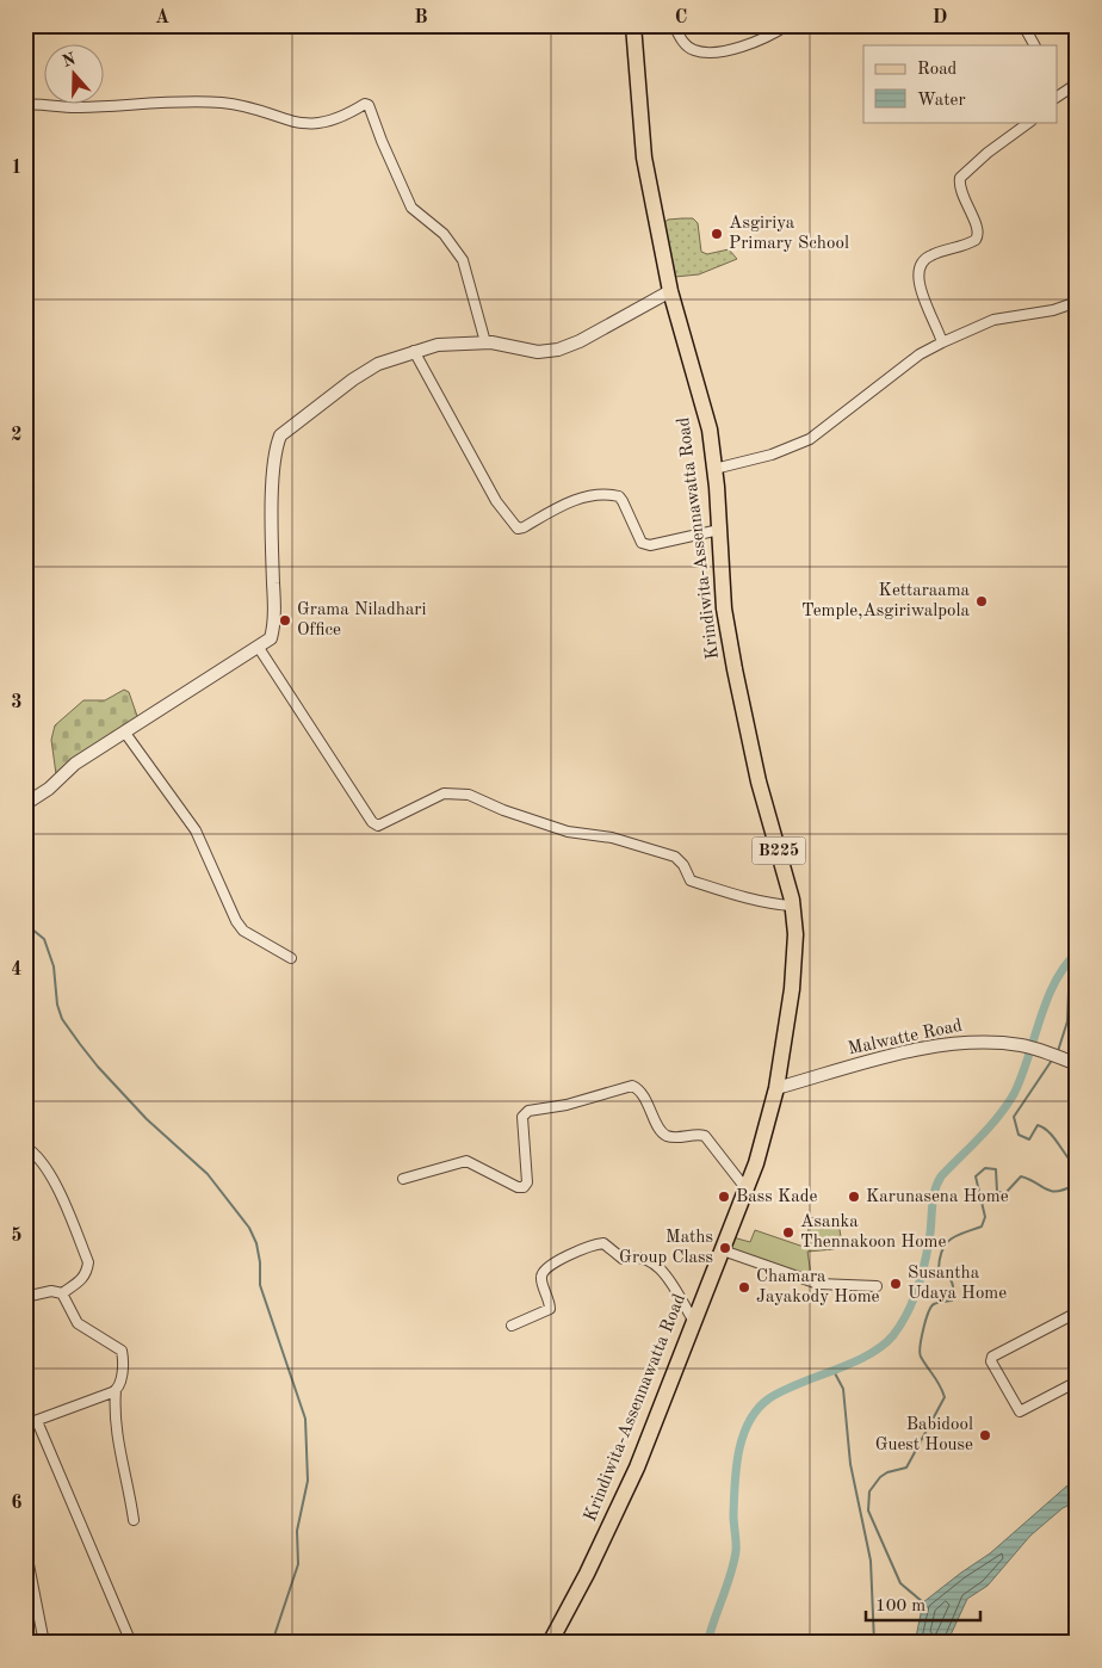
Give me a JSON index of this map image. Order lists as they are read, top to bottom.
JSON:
{
  "streets": {
    "main road": ["Krindiwita-Assennawatta Road", "B225"],
    "street": ["Malwatte Road"]
  },
  "crossings": [
    ["Krindiwita-Assennawatta Road", "Malwatte Road"]
  ],
  "places": [
    "Asgiriya Primary School",
    "Kettaraama Temple,Asgiriwalpola",
    "Grama Niladhari Office",
    "Bass Kade",
    "Karunasena Home",
    "Asanka Thennakoon Home",
    "Maths Group Class",
    "Susantha Udaya Home",
    "Chamara Jayakody Home",
    "Babidool Guest House"
  ],
  "legend": ["Road", "Water"],
  "scale_bar": "100 m",
  "north": "top",
  "grid": {
    "columns": [
      "A",
      "B",
      "C",
      "D"
    ],
    "rows": [
      "1",
      "2",
      "3",
      "4",
      "5",
      "6"
    ]
  }
}
